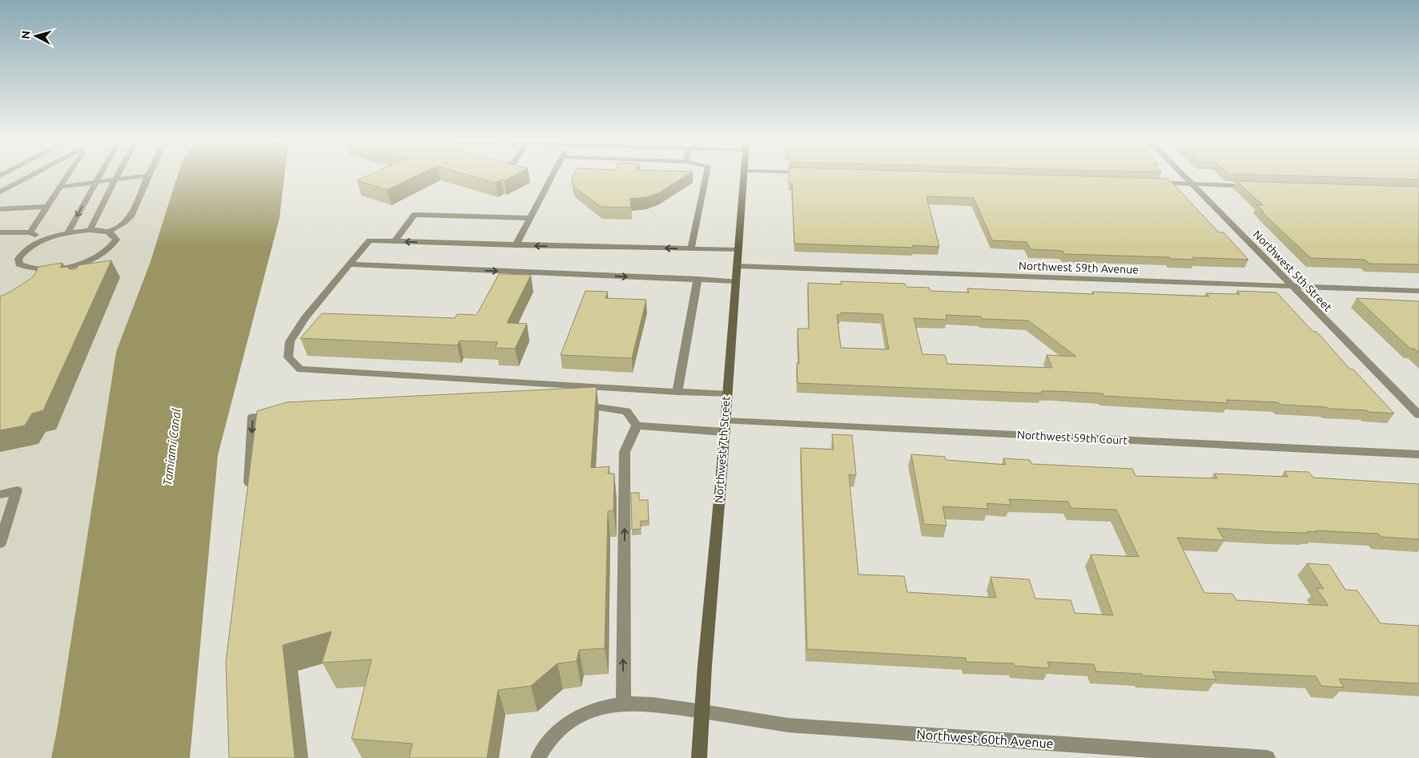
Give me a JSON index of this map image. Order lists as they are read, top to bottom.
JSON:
{
  "streets": {
    "main road": ["Northwest 7th Street"],
    "street": [
      "Northwest 59th Avenue",
      "Northwest 5th Street",
      "Northwest 59th Court",
      "Northwest 60th Avenue"
    ]
  },
  "crossings": [
    ["Northwest 59th Avenue", "Northwest 5th Street"],
    ["Northwest 59th Avenue", "Northwest 7th Street"],
    ["Northwest 59th Court", "Northwest 7th Street"],
    ["Northwest 7th Street", "Northwest 60th Avenue"]
  ],
  "water": ["Tamiami Canal"],
  "north": "left"
}
